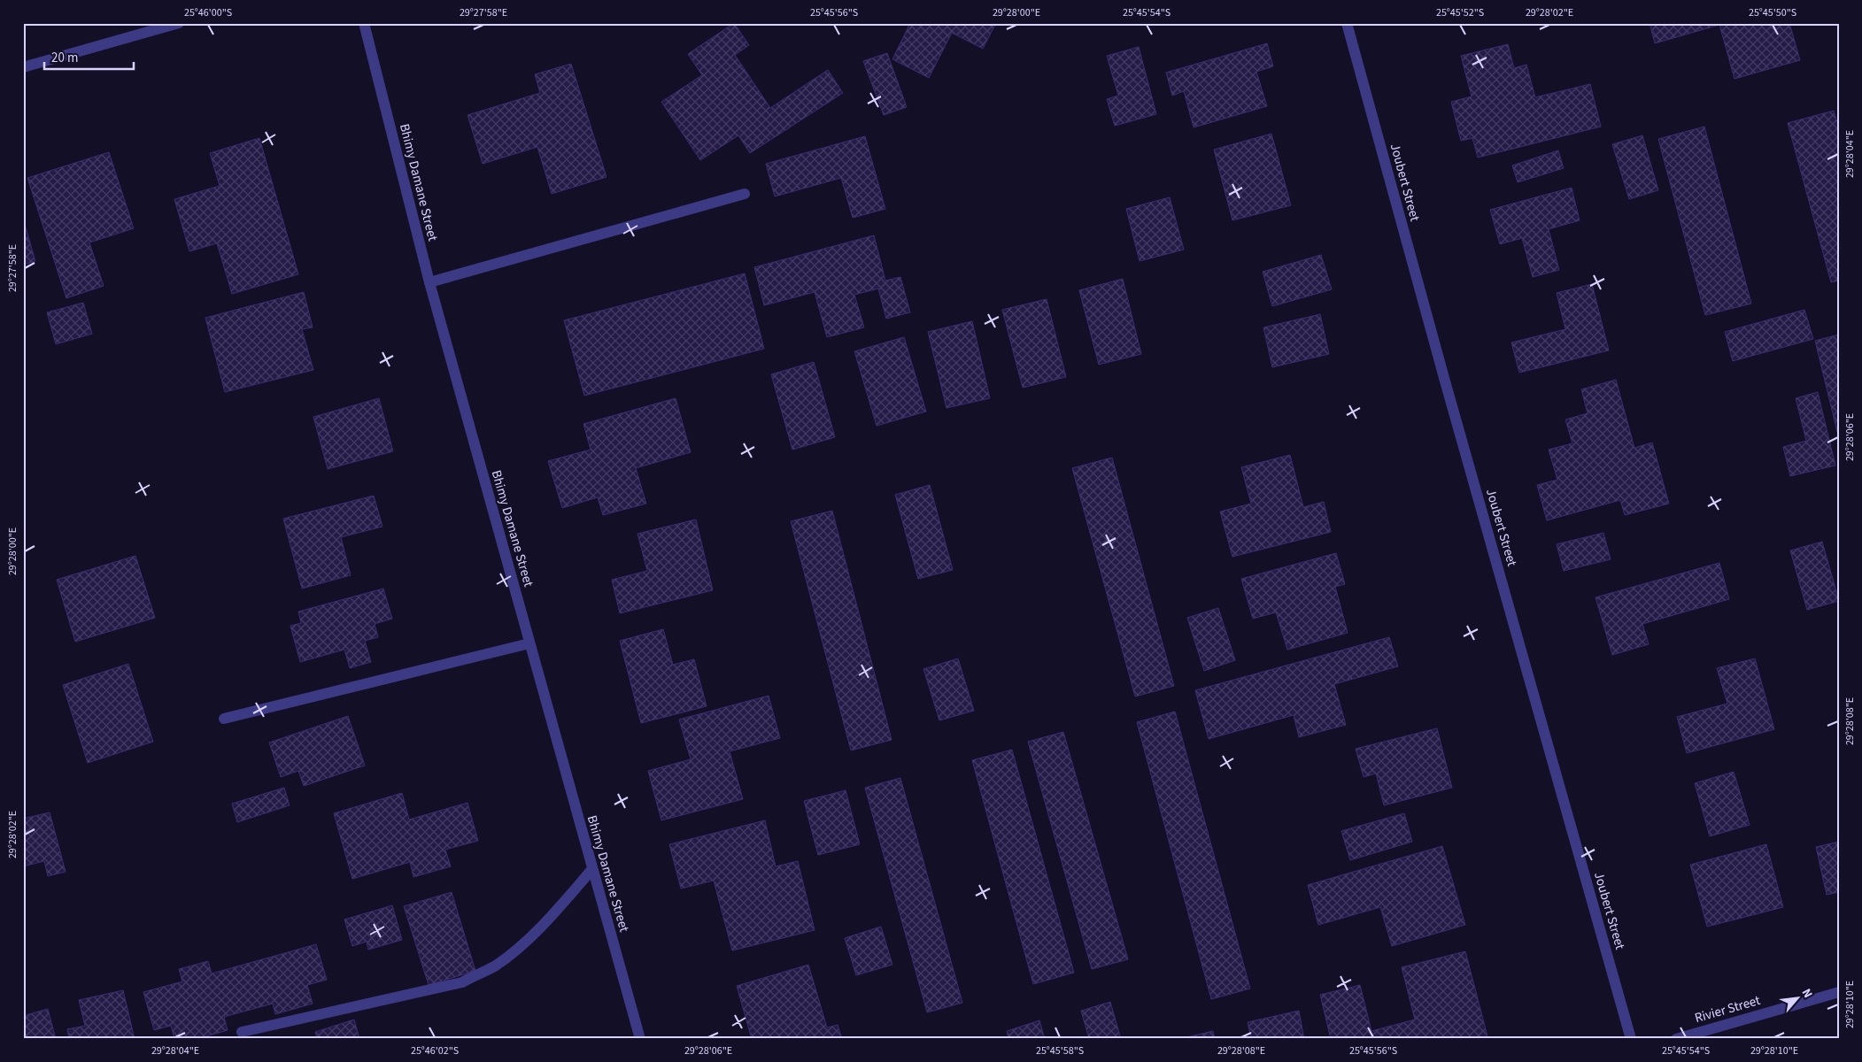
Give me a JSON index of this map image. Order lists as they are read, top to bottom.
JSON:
{
  "streets": {
    "street": ["Bhimy Damane Street", "Joubert Street", "Rivier Street"]
  },
  "scale_bar": "20 m",
  "north": "top right",
  "coordinates": [
    "25°46'00\"S",
    "29°27'58\"E",
    "25°45'56\"S",
    "29°28'00\"E",
    "25°45'54\"S",
    "25°45'52\"S",
    "29°28'02\"E",
    "25°45'50\"S",
    "29°28'04\"E",
    "29°28'06\"E",
    "29°28'08\"E",
    "29°28'10\"E",
    "25°46'02\"S",
    "25°45'58\"S"
  ]
}
